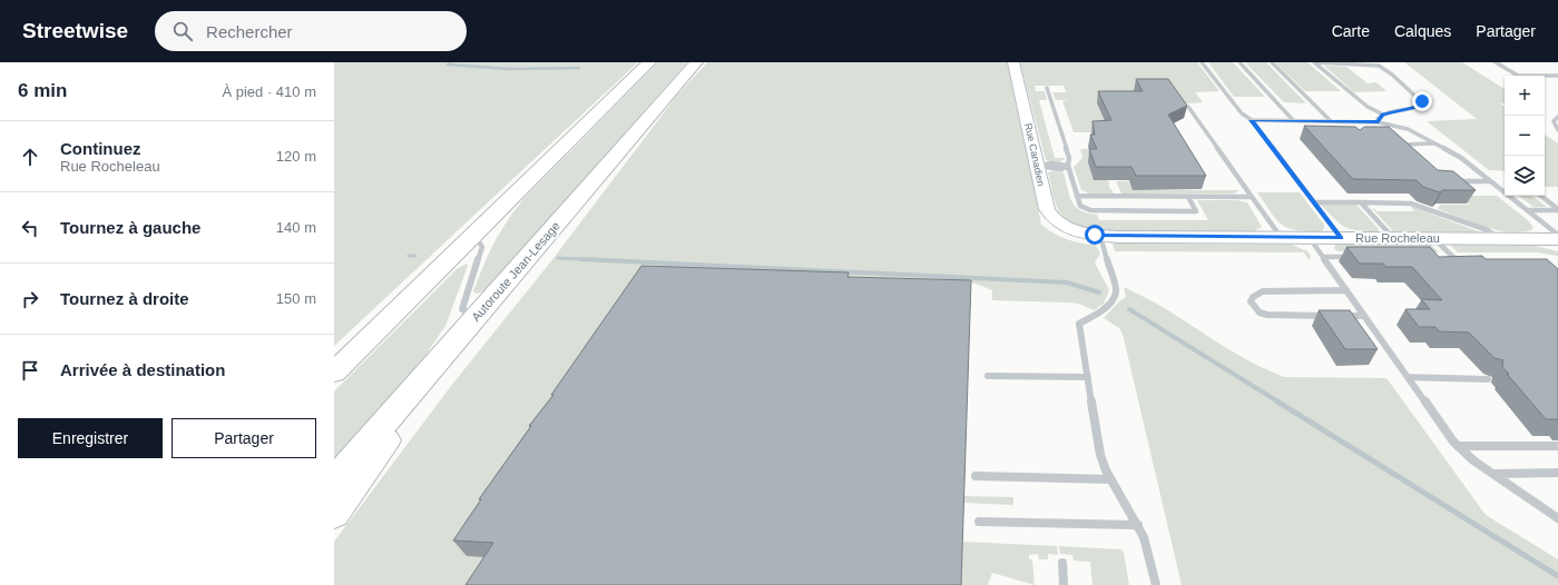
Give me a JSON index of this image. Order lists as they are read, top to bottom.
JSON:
{
  "streets": {
    "highway": ["Autoroute Jean-Lesage"],
    "street": ["Rue Canadien", "Rue Rocheleau"]
  },
  "crossings": [
    ["Rue Canadien", "Rue Rocheleau"]
  ],
  "page": {
    "header": "Streetwise",
    "search": "Rechercher",
    "nav": ["Carte", "Calques", "Partager"],
    "heading": ["6 min", "À pied · 410 m"],
    "map_buttons": ["+", "−"],
    "list": [
      ["Continuez", "Rue Rocheleau", "120 m"],
      ["Tournez à gauche", "140 m"],
      ["Tournez à droite", "150 m"],
      "Arrivée à destination"
    ],
    "buttons": ["Enregistrer", "Partager"]
  }
}
